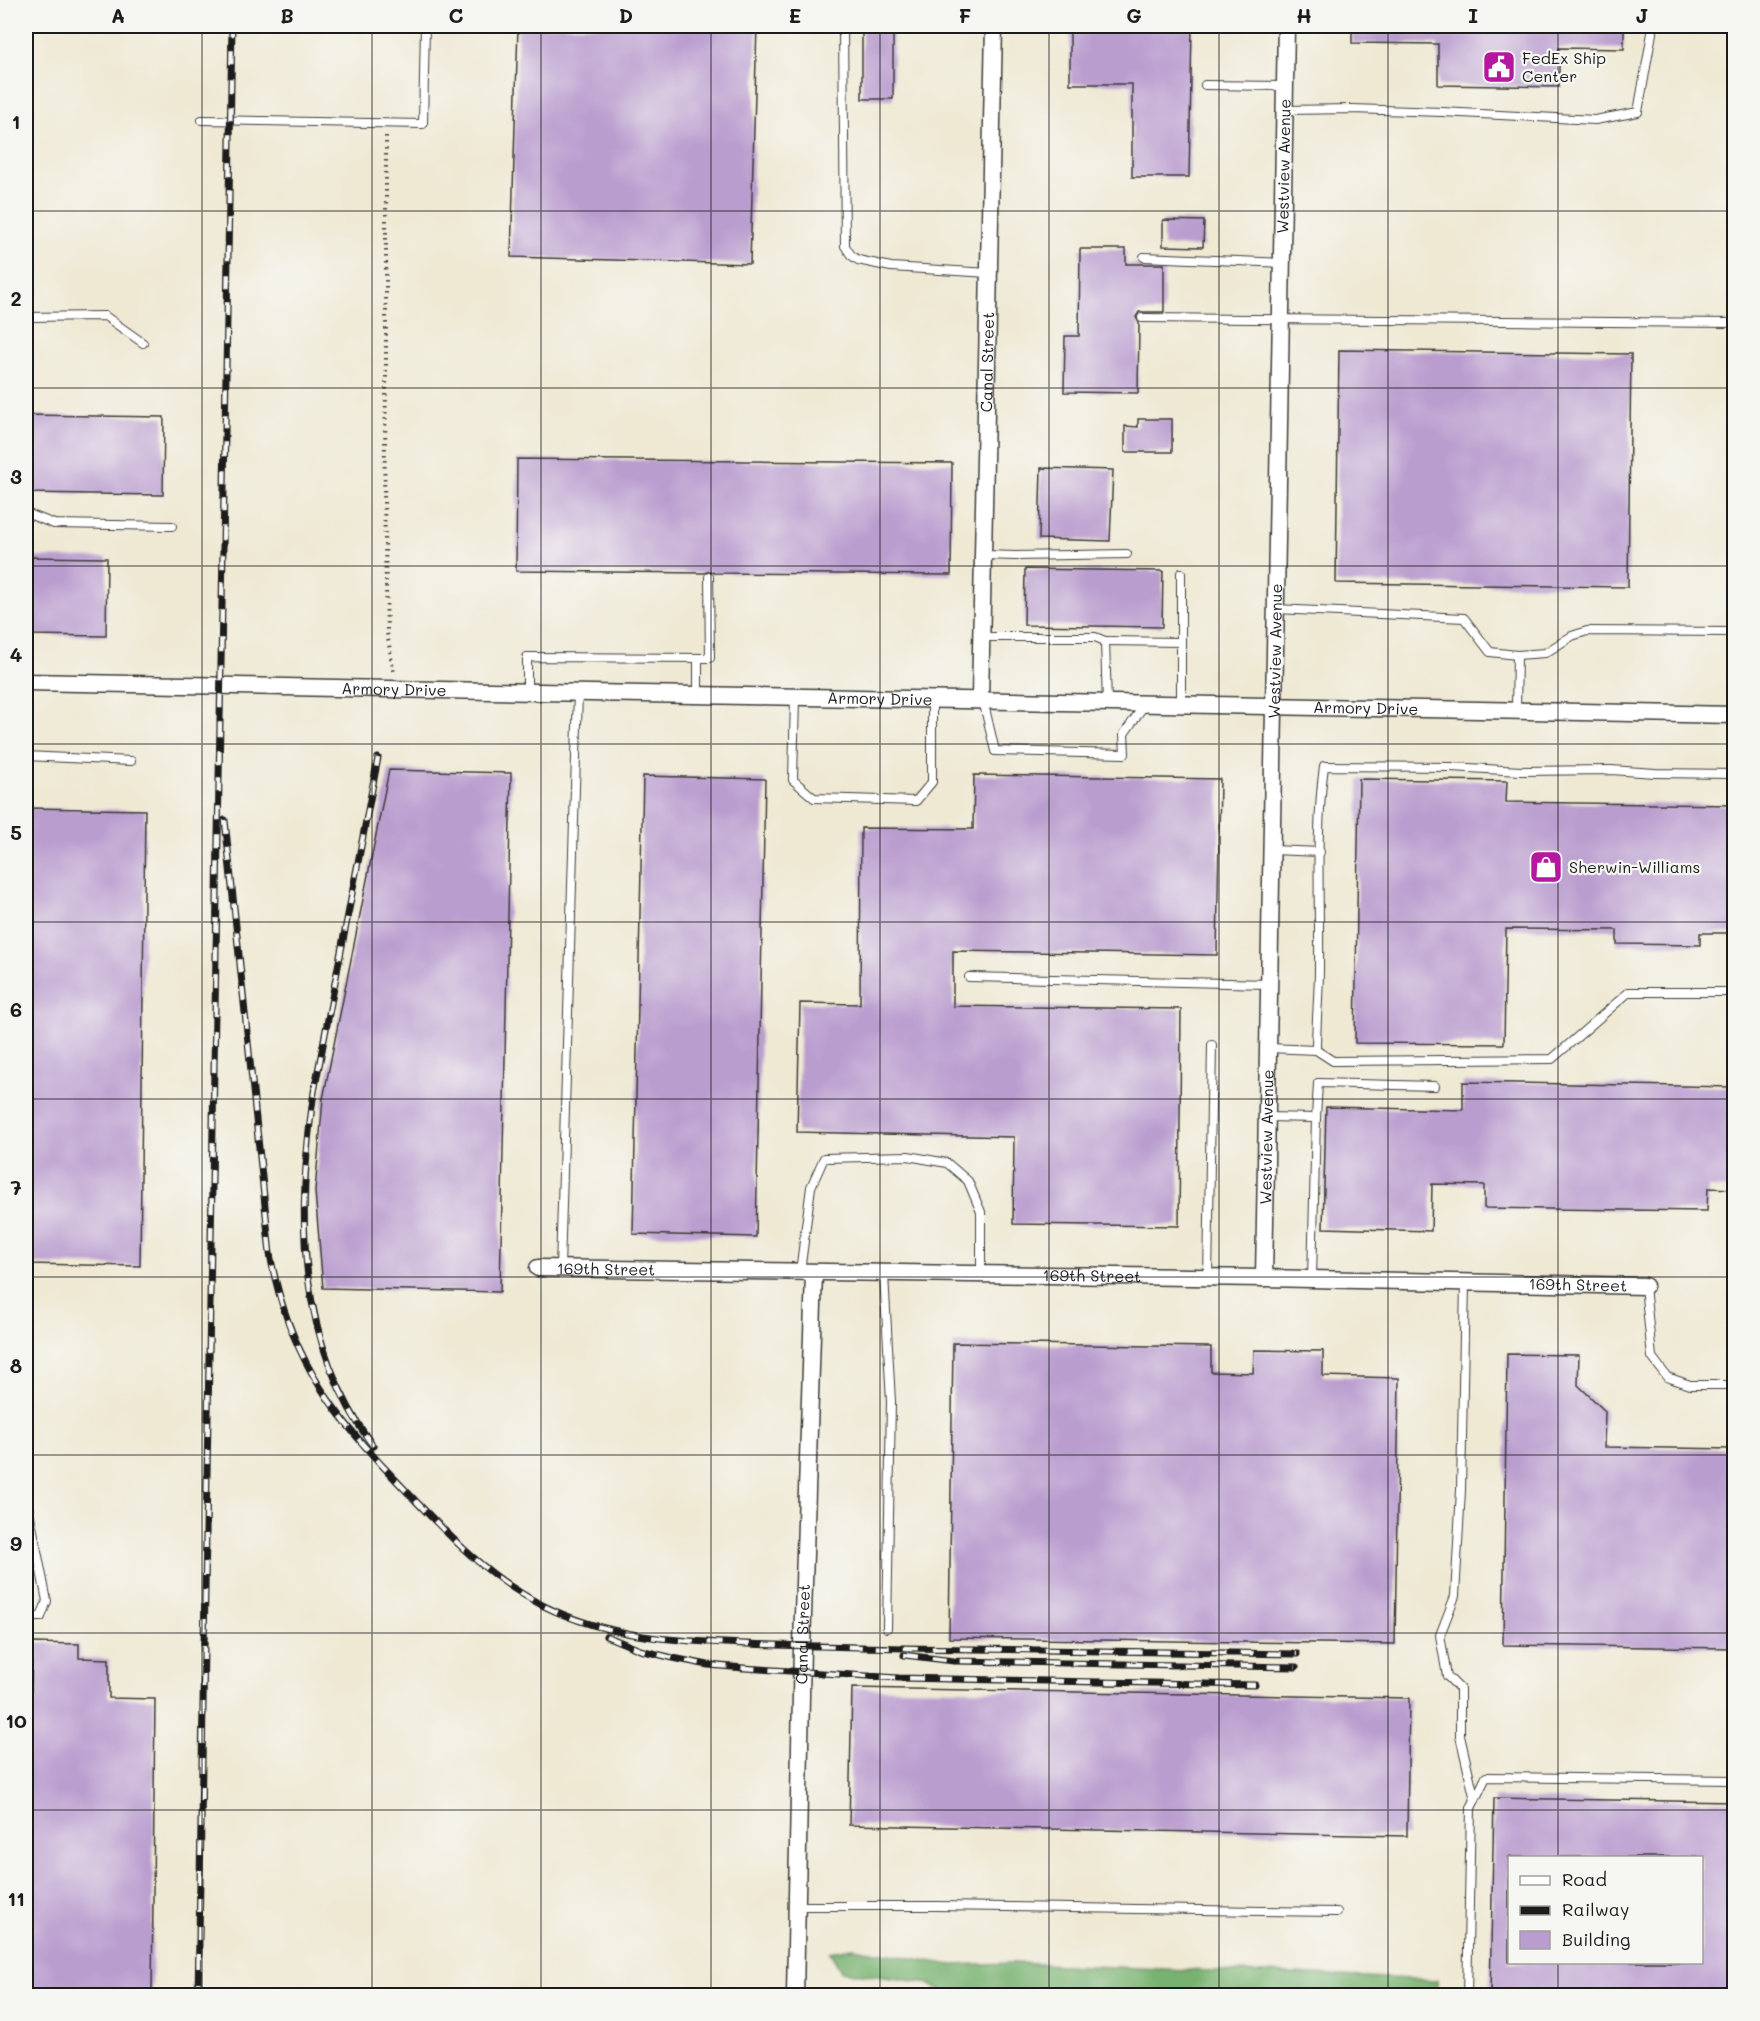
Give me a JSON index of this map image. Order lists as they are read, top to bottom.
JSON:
{
  "streets": {
    "street": [
      "Westview Avenue",
      "Canal Street",
      "Armory Drive",
      "169th Street"
    ]
  },
  "crossings": [
    ["Westview Avenue", "Armory Drive"],
    ["Westview Avenue", "169th Street"],
    ["Canal Street", "Armory Drive"],
    ["Canal Street", "169th Street"]
  ],
  "places": {
    "public building": ["FedEx Ship Center"],
    "shop": ["Sherwin-Williams"]
  },
  "legend": ["Road", "Railway", "Building"],
  "grid": {
    "columns": [
      "A",
      "B",
      "C",
      "D",
      "E",
      "F",
      "G",
      "H",
      "I",
      "J"
    ],
    "rows": [
      "1",
      "2",
      "3",
      "4",
      "5",
      "6",
      "7",
      "8",
      "9",
      "10",
      "11"
    ]
  }
}
